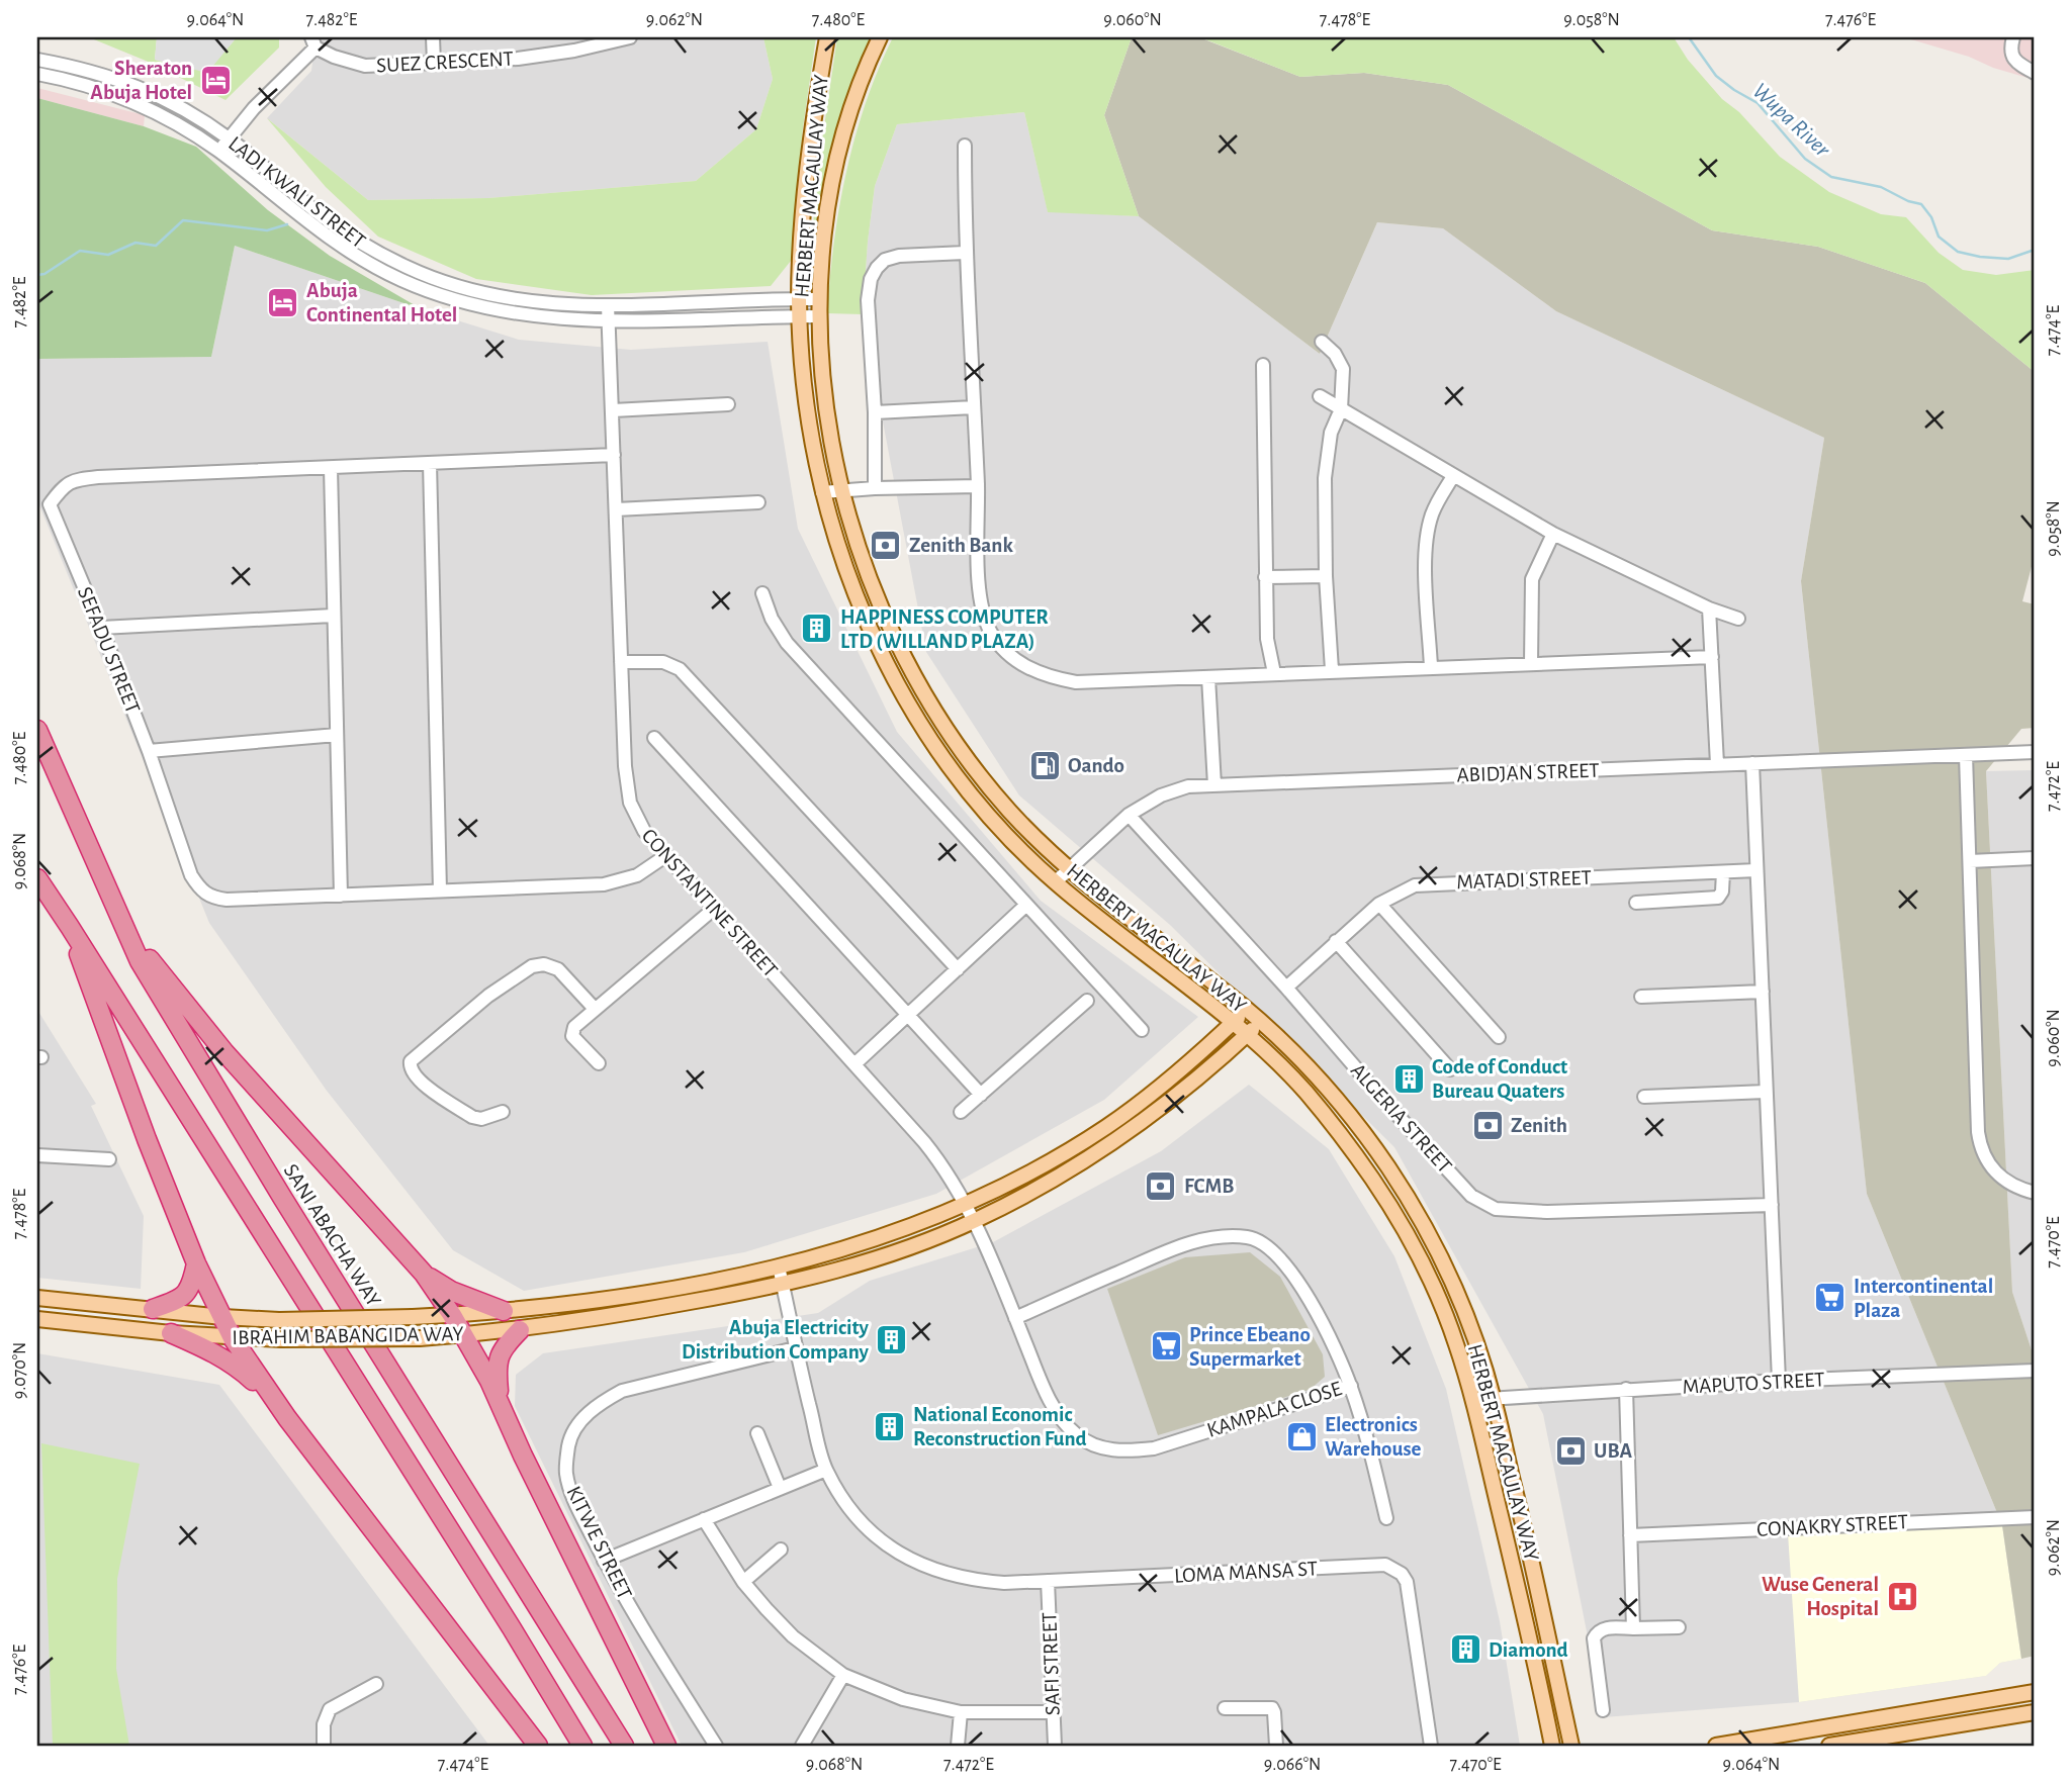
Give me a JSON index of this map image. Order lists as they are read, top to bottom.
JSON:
{
  "streets": {
    "highway": ["SANI ABACHA WAY"],
    "main road": ["HERBERT MACAULAY WAY", "IBRAHIM BABANGIDA WAY"],
    "street": [
      "SUEZ CRESCENT",
      "LADI KWALI STREET",
      "SEFADU STREET",
      "ABIDJAN STREET",
      "MATADI STREET",
      "CONSTANTINE STREET",
      "ALGERIA STREET",
      "MAPUTO STREET",
      "KAMPALA CLOSE",
      "CONAKRY STREET",
      "KITWE STREET",
      "LOMA MANSA ST",
      "SAFI STREET"
    ]
  },
  "crossings": [
    ["HERBERT MACAULAY WAY", "LADI KWALI STREET"],
    ["HERBERT MACAULAY WAY", "ABIDJAN STREET"],
    ["HERBERT MACAULAY WAY", "IBRAHIM BABANGIDA WAY"],
    ["HERBERT MACAULAY WAY", "MAPUTO STREET"],
    ["LADI KWALI STREET", "CONSTANTINE STREET"],
    ["SEFADU STREET", "CONSTANTINE STREET"],
    ["ABIDJAN STREET", "ALGERIA STREET"],
    ["MATADI STREET", "ALGERIA STREET"],
    ["CONSTANTINE STREET", "IBRAHIM BABANGIDA WAY"],
    ["CONSTANTINE STREET", "KAMPALA CLOSE"],
    ["IBRAHIM BABANGIDA WAY", "LOMA MANSA ST"],
    ["KITWE STREET", "LOMA MANSA ST"],
    ["LOMA MANSA ST", "SAFI STREET"]
  ],
  "water": ["Wupa River"],
  "places": {
    "hotel": ["Sheraton Abuja Hotel", "Abuja Continental Hotel"],
    "bank": [
      "Zenith Bank",
      "Zenith",
      "FCMB",
      "UBA"
    ],
    "building": [
      "HAPPINESS COMPUTER LTD (WILLAND PLAZA)",
      "Code of Conduct Bureau Quaters",
      "Abuja Electricity Distribution Company",
      "National Economic Reconstruction Fund",
      "Diamond"
    ],
    "fuel station": ["Oando"],
    "supermarket": ["Intercontinental Plaza", "Prince Ebeano Supermarket"],
    "shop": ["Electronics Warehouse"],
    "hospital": ["Wuse General Hospital"]
  },
  "coordinates": [
    "9.064°N",
    "7.482°E",
    "9.062°N",
    "7.480°E",
    "9.060°N",
    "7.478°E",
    "9.058°N",
    "7.476°E",
    "7.474°E",
    "7.472°E",
    "9.068°N",
    "7.470°E",
    "9.070°N",
    "9.066°N"
  ]
}
